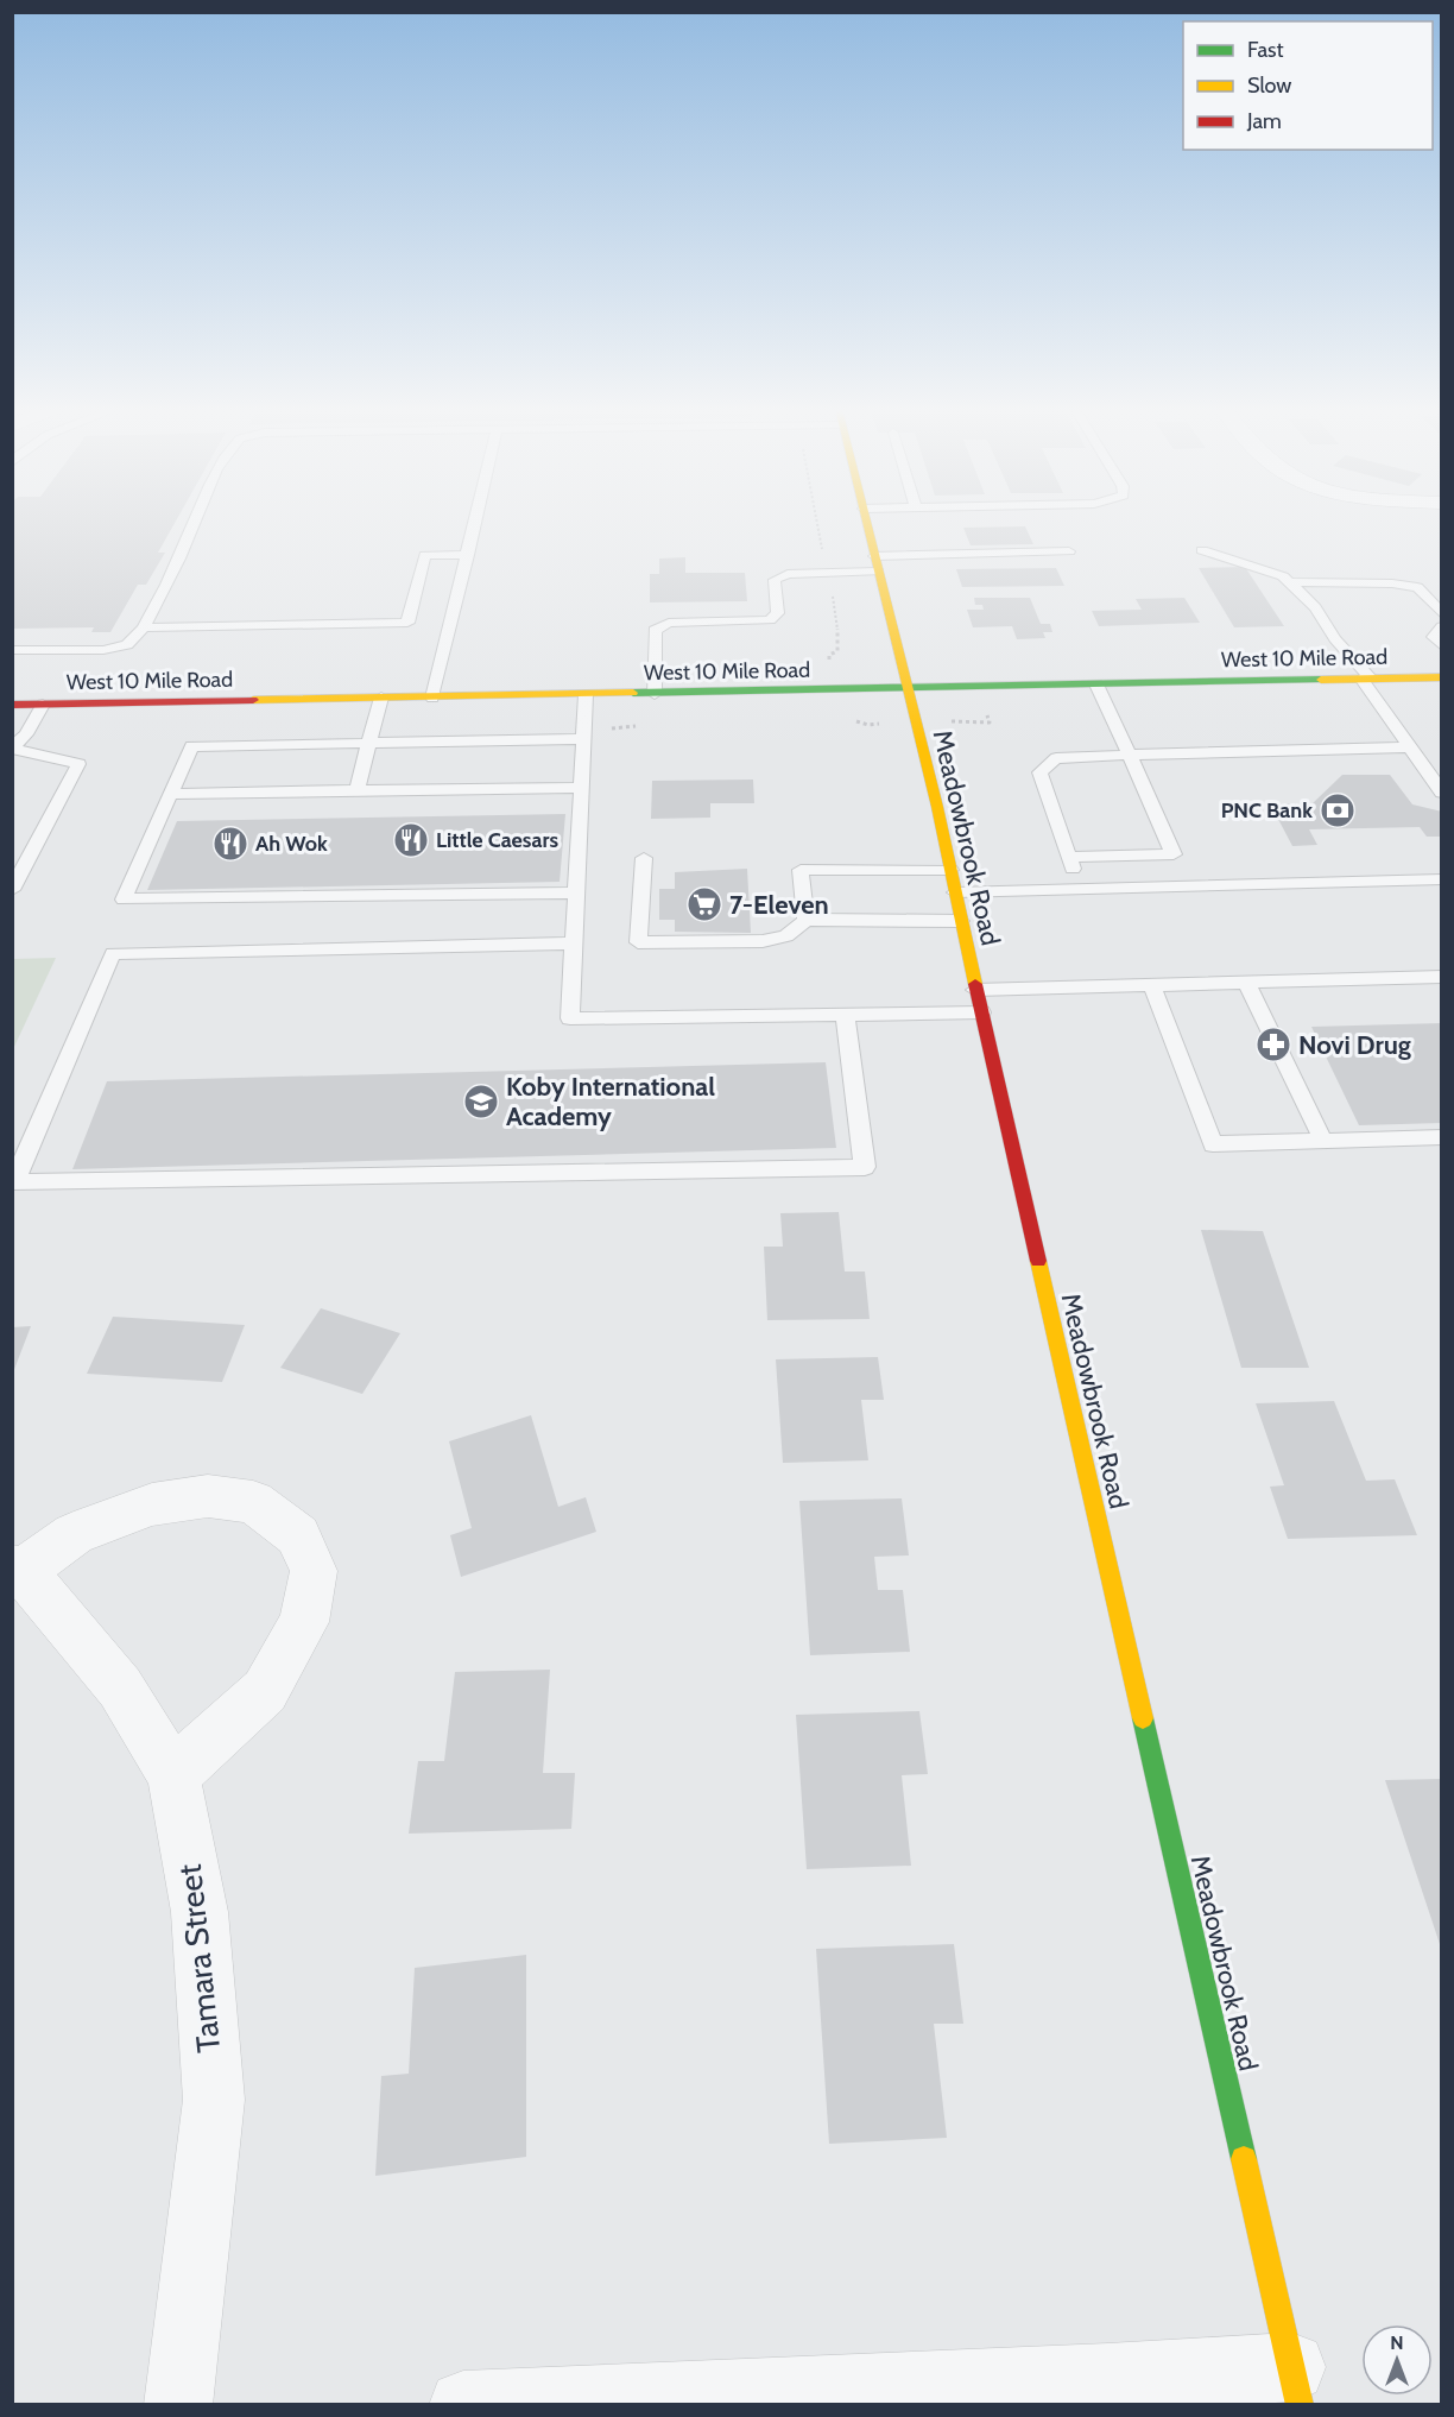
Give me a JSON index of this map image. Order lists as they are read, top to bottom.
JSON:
{
  "streets": {
    "street": ["West 10 Mile Road", "Meadowbrook Road", "Tamara Street"]
  },
  "crossings": [
    ["West 10 Mile Road", "Meadowbrook Road"]
  ],
  "places": {
    "bank": ["PNC Bank"],
    "restaurant": ["Little Caesars", "Ah Wok"],
    "supermarket": ["7-Eleven"],
    "pharmacy": ["Novi Drug"],
    "school or university": ["Koby International Academy"]
  },
  "legend": ["Fast", "Slow", "Jam"],
  "north": "top"
}
